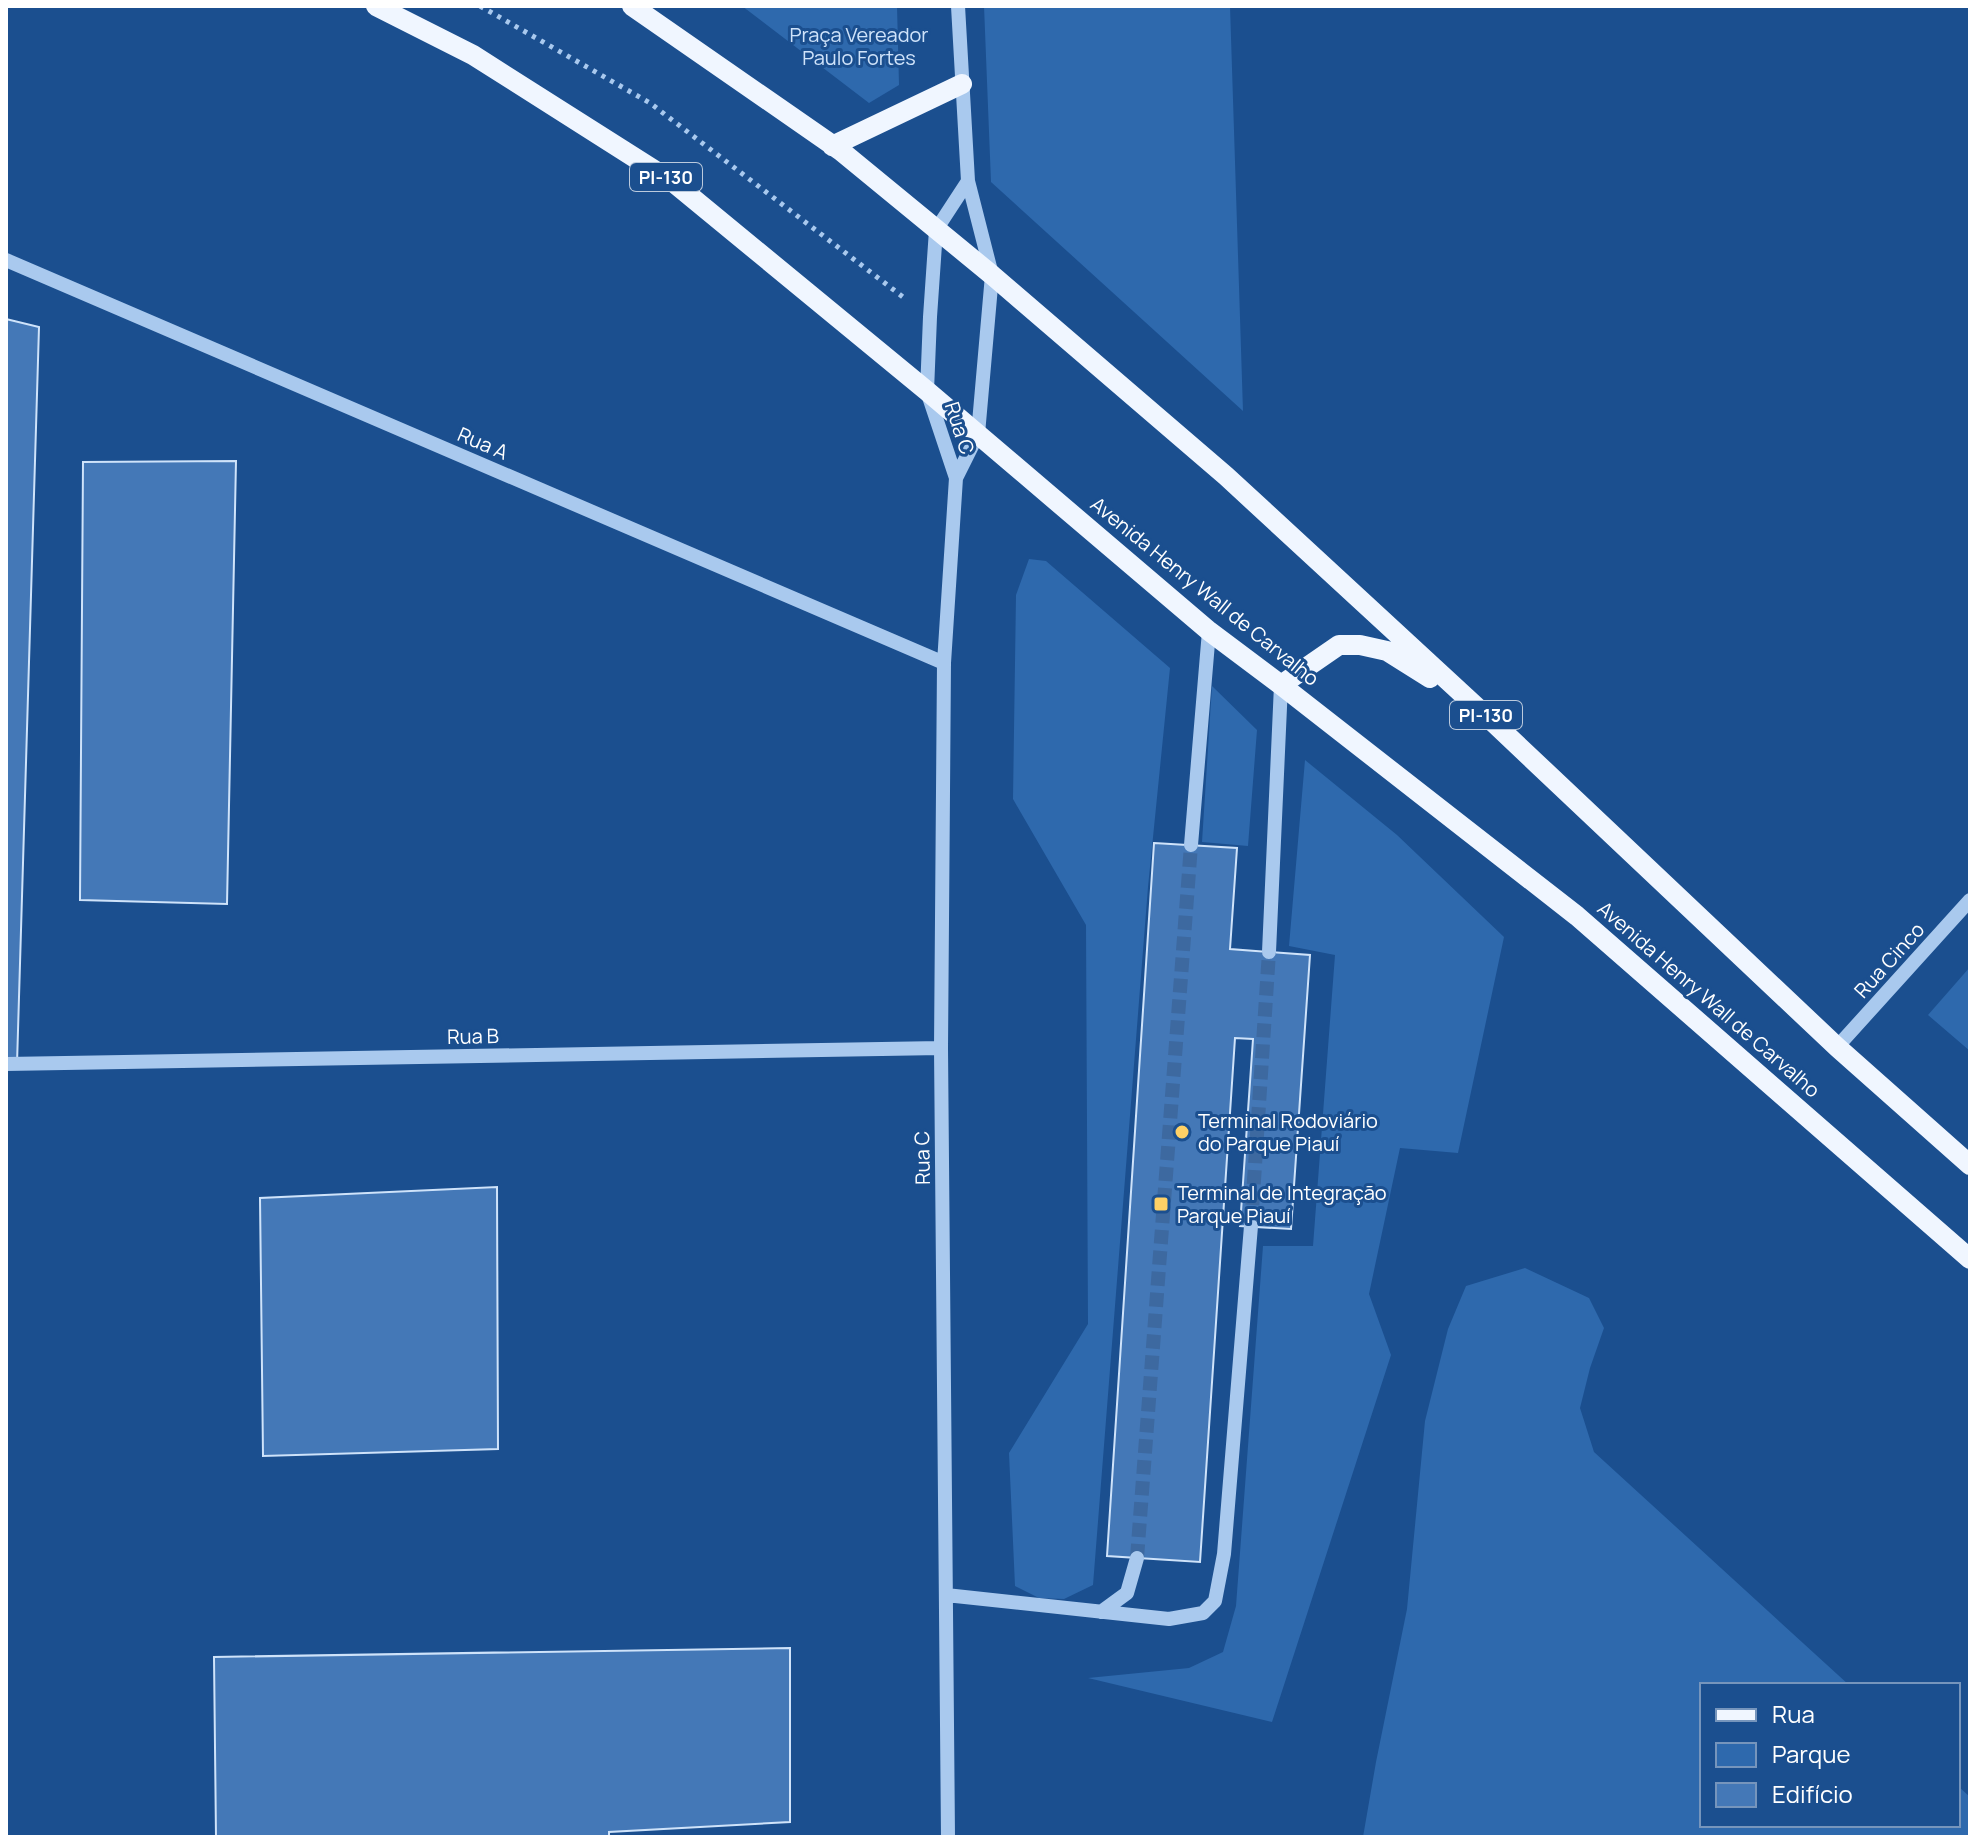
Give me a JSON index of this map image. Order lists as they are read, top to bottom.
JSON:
{
  "streets": {
    "main road": ["PI-130", "Avenida Henry Wall de Carvalho"],
    "street": [
      "Rua C",
      "Rua A",
      "Rua Cinco",
      "Rua B"
    ]
  },
  "crossings": [
    ["PI-130", "Rua Cinco"],
    ["Rua C", "Rua A"],
    ["Rua C", "Avenida Henry Wall de Carvalho"],
    ["Rua C", "Rua B"]
  ],
  "parks": ["Praça Vereador Paulo Fortes"],
  "places": {
    "other": ["Terminal Rodoviário do Parque Piauí"],
    "transit": ["Terminal de Integração Parque Piauí"]
  },
  "legend": ["Rua", "Parque", "Edifício"]
}
